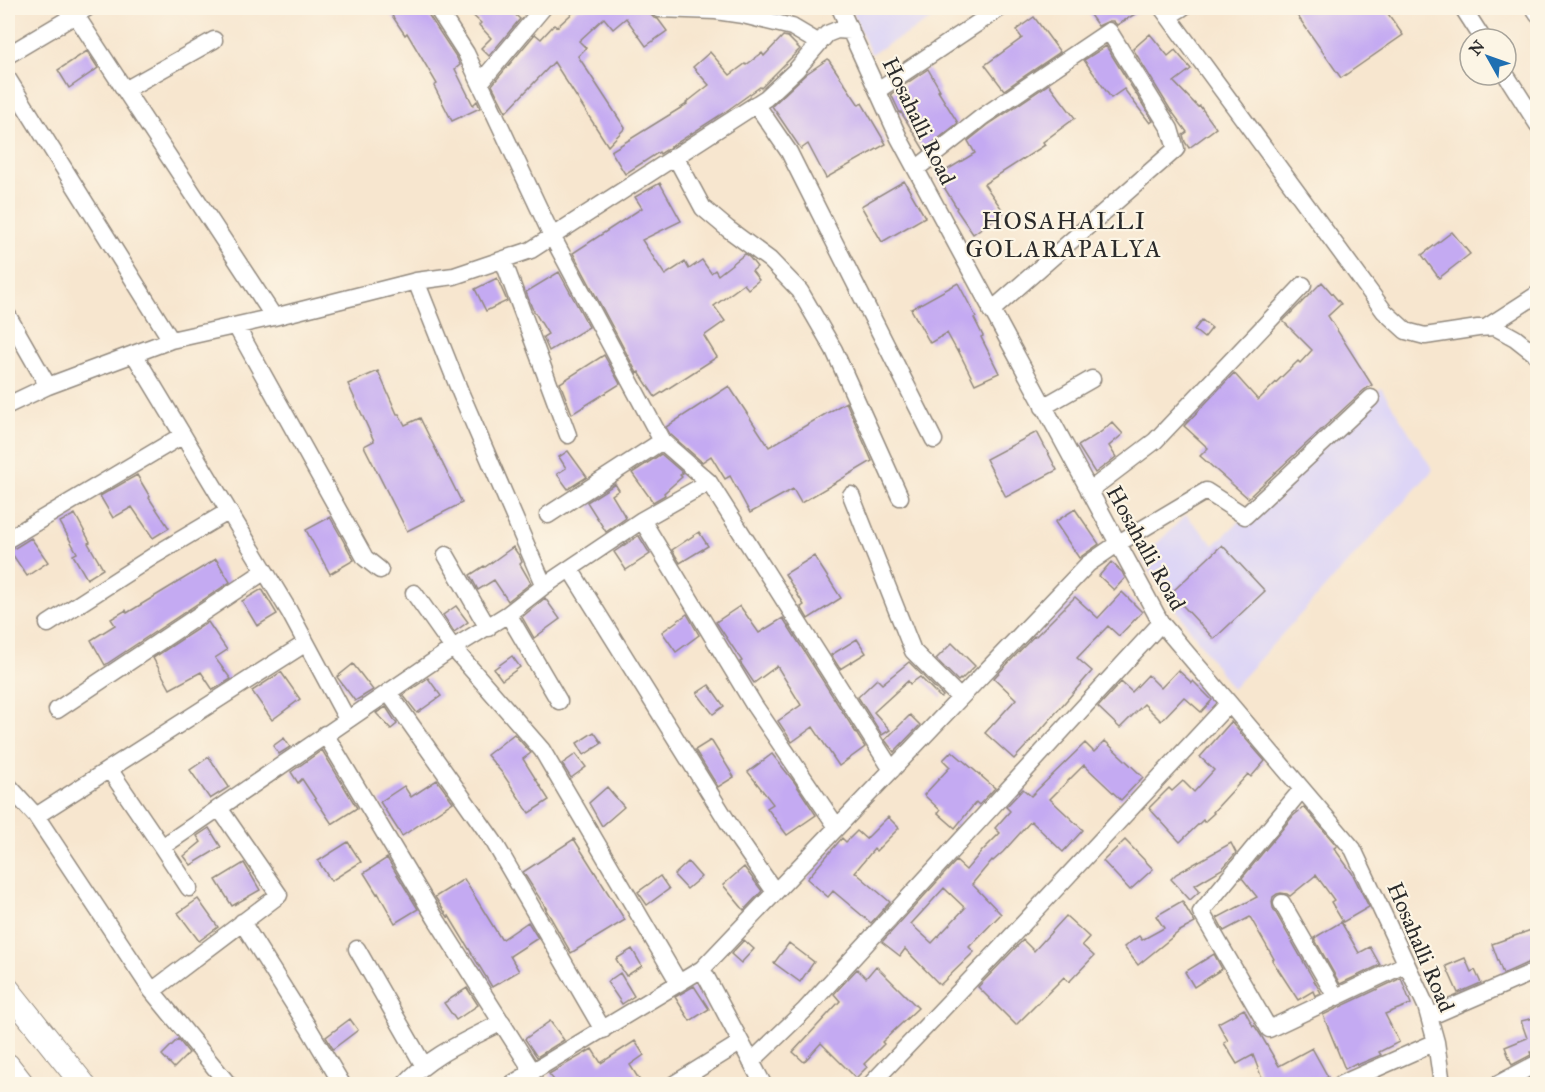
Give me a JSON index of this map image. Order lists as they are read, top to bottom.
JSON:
{
  "streets": {
    "street": ["Hosahalli Road"]
  },
  "districts": ["HOSAHALLI GOLARAPALYA"],
  "north": "top left"
}
